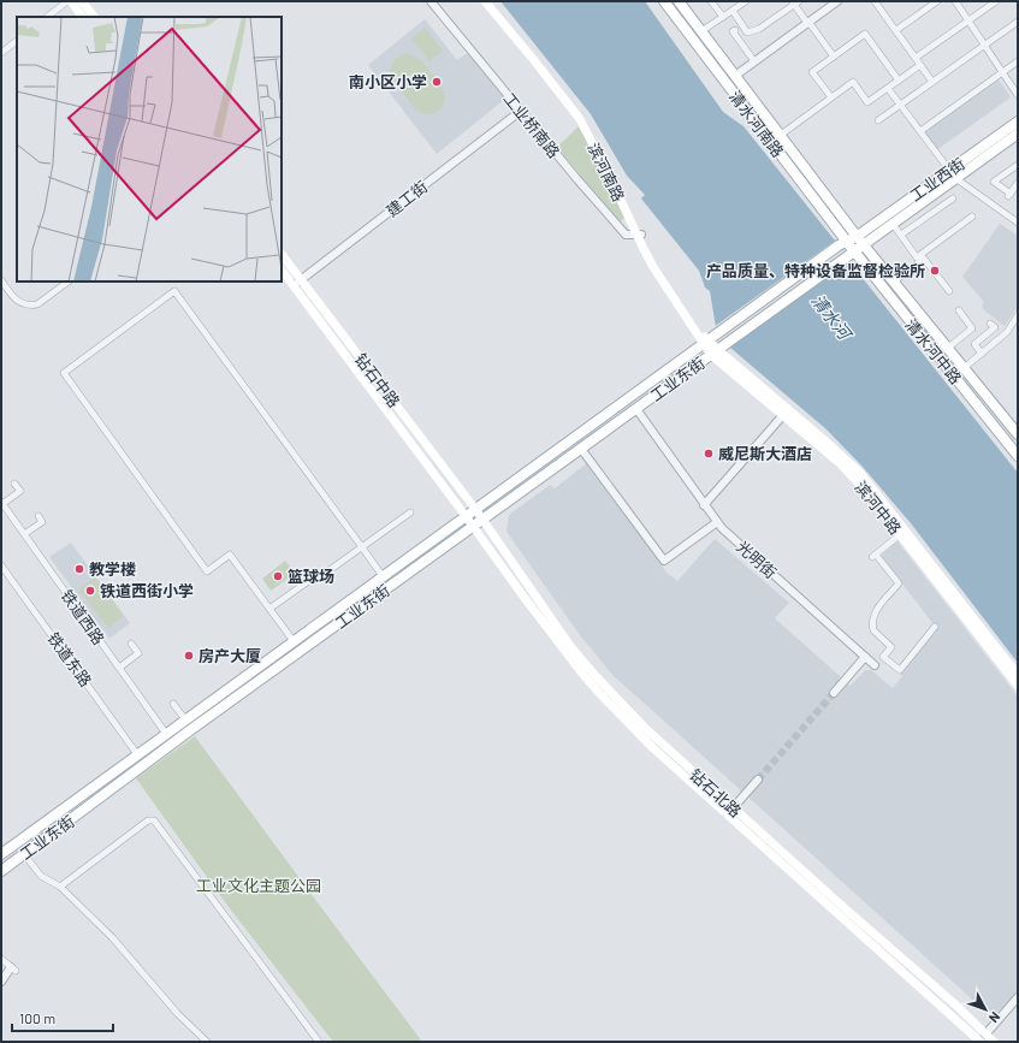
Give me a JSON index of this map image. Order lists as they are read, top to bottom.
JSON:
{
  "streets": {
    "main road": [
      "清水河南路",
      "滨河南路",
      "工业西街",
      "清水河中路",
      "工业东街",
      "钻石中路",
      "滨河中路",
      "钻石北路"
    ],
    "street": [
      "工业桥南路",
      "建工街",
      "光明街",
      "铁道西路",
      "铁道东路"
    ]
  },
  "crossings": [
    ["清水河南路", "工业西街"],
    ["清水河南路", "清水河中路"],
    ["清水河南路", "工业东街"],
    ["工业桥南路", "滨河南路"],
    ["工业桥南路", "建工街"],
    ["滨河南路", "工业东街"],
    ["滨河南路", "滨河中路"],
    ["工业西街", "清水河中路"],
    ["建工街", "钻石中路"],
    ["清水河中路", "工业东街"],
    ["工业东街", "钻石中路"],
    ["工业东街", "滨河中路"],
    ["工业东街", "光明街"],
    ["工业东街", "铁道西路"],
    ["工业东街", "铁道东路"],
    ["工业东街", "钻石北路"],
    ["钻石中路", "钻石北路"]
  ],
  "water": ["清水河"],
  "parks": ["工业文化主题公园"],
  "places": [
    "南小区小学",
    "产品质量、特种设备监督检验所",
    "威尼斯大酒店",
    "教学楼",
    "篮球场",
    "铁道西街小学",
    "房产大厦"
  ],
  "scale_bar": "100 m",
  "north": "bottom right"
}
